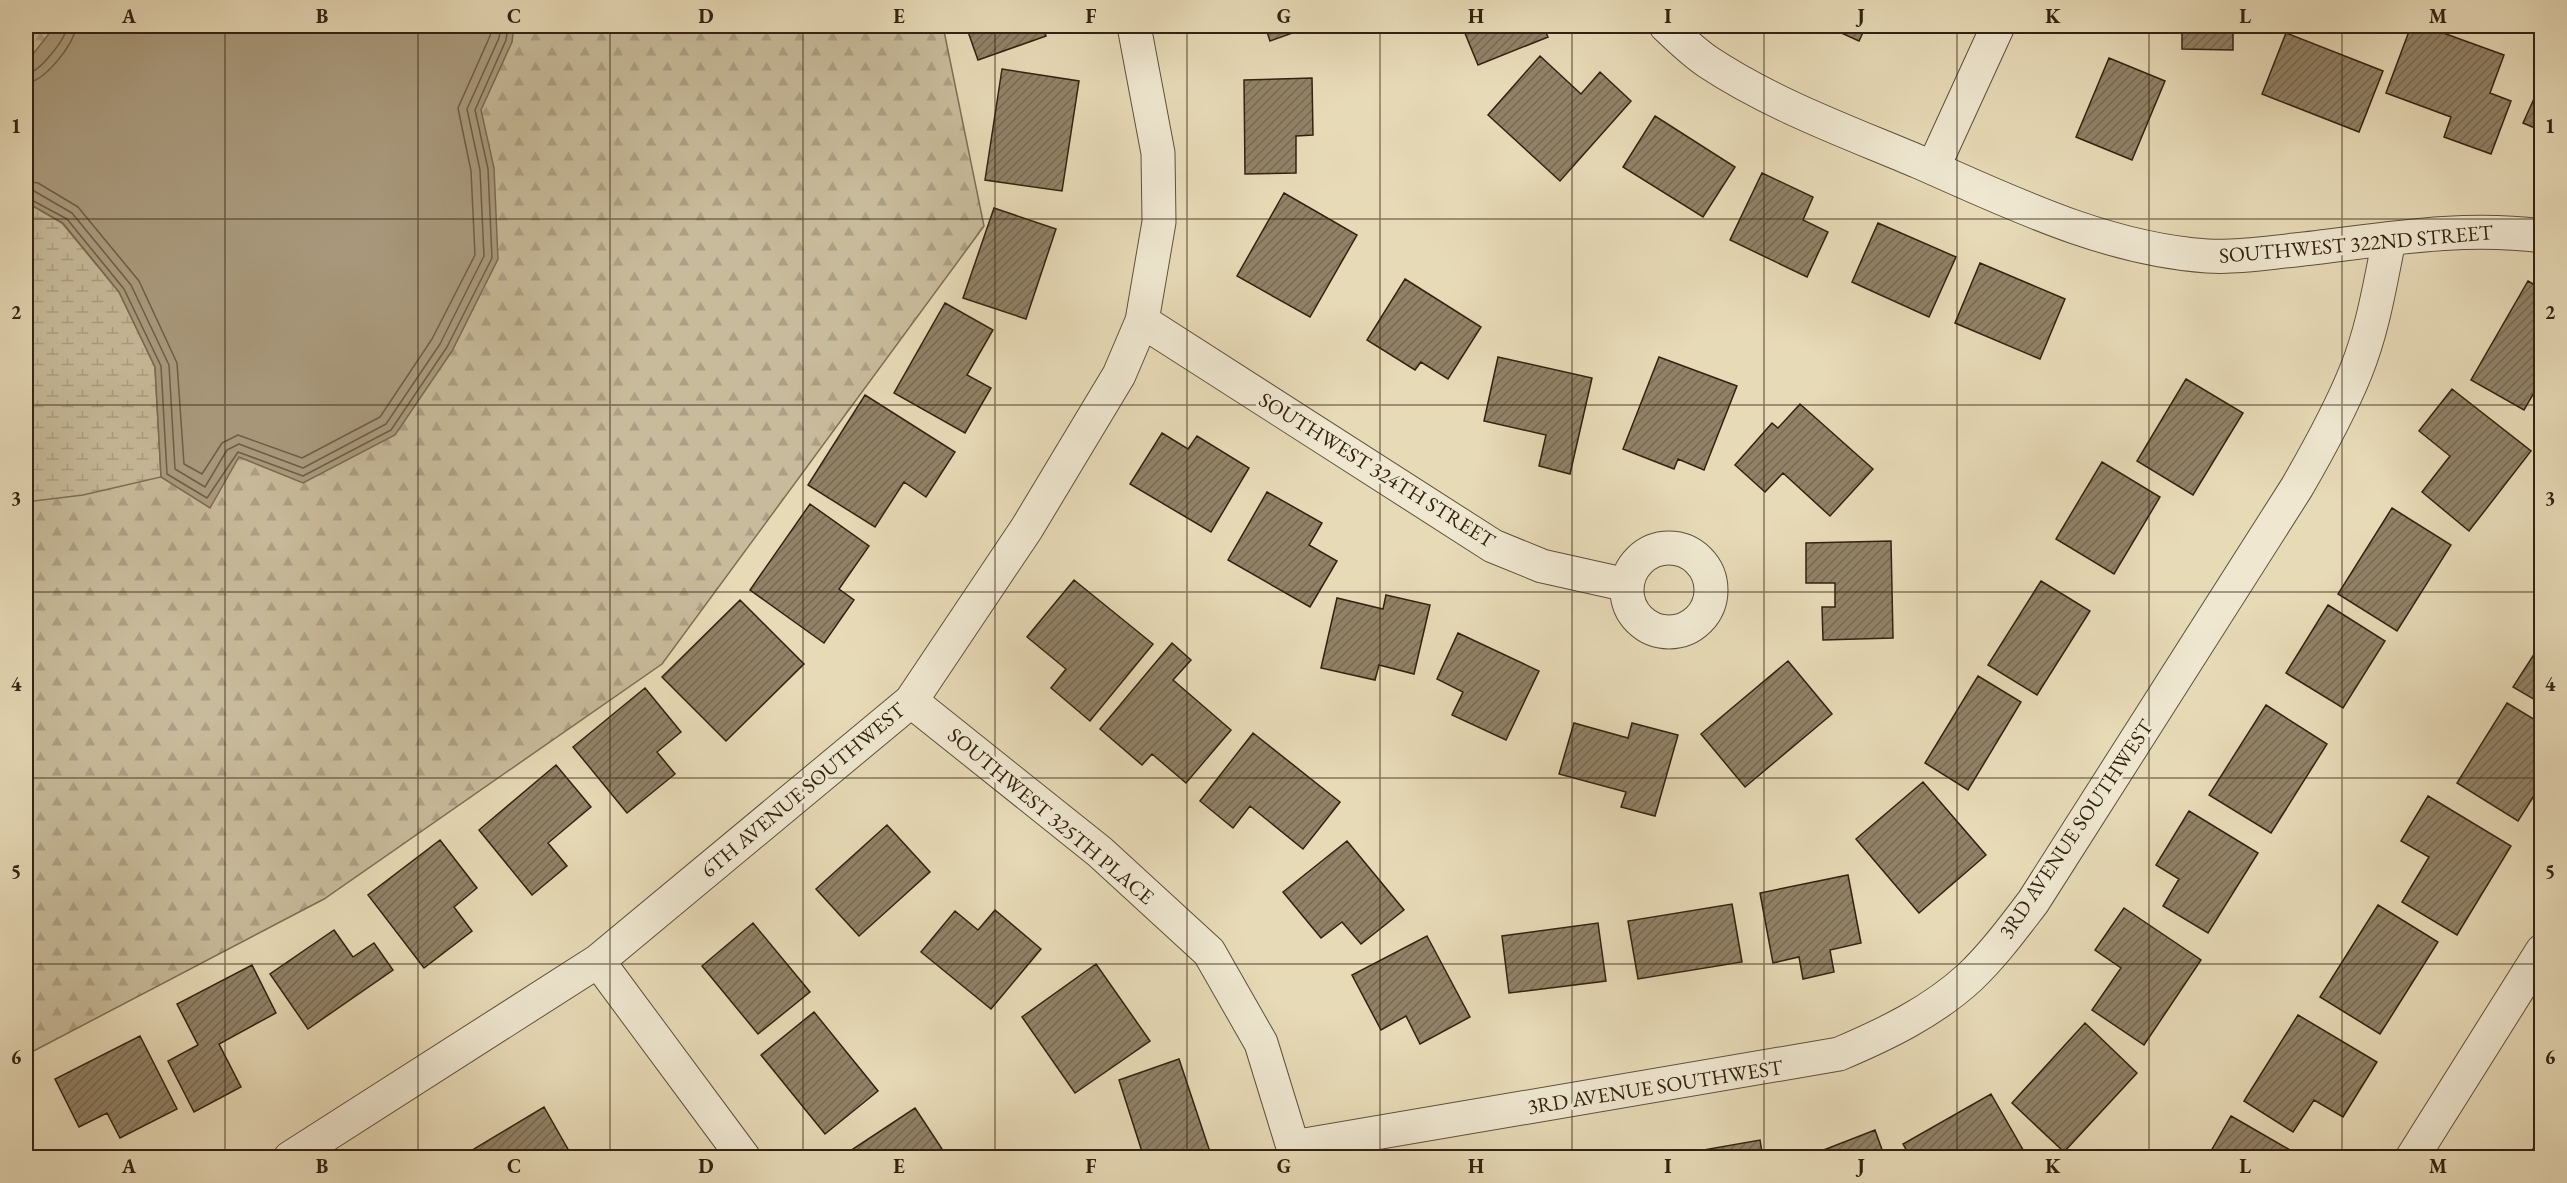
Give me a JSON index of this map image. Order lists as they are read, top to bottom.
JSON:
{
  "streets": {
    "street": [
      "SOUTHWEST 322ND STREET",
      "SOUTHWEST 324TH STREET",
      "6TH AVENUE SOUTHWEST",
      "SOUTHWEST 325TH PLACE",
      "3RD AVENUE SOUTHWEST"
    ]
  },
  "crossings": [
    ["SOUTHWEST 322ND STREET", "3RD AVENUE SOUTHWEST"],
    ["SOUTHWEST 324TH STREET", "6TH AVENUE SOUTHWEST"],
    ["6TH AVENUE SOUTHWEST", "SOUTHWEST 325TH PLACE"],
    ["SOUTHWEST 325TH PLACE", "3RD AVENUE SOUTHWEST"]
  ],
  "grid": {
    "columns": [
      "A",
      "B",
      "C",
      "D",
      "E",
      "F",
      "G",
      "H",
      "I",
      "J",
      "K",
      "L",
      "M"
    ],
    "rows": [
      "1",
      "2",
      "3",
      "4",
      "5",
      "6"
    ]
  }
}
